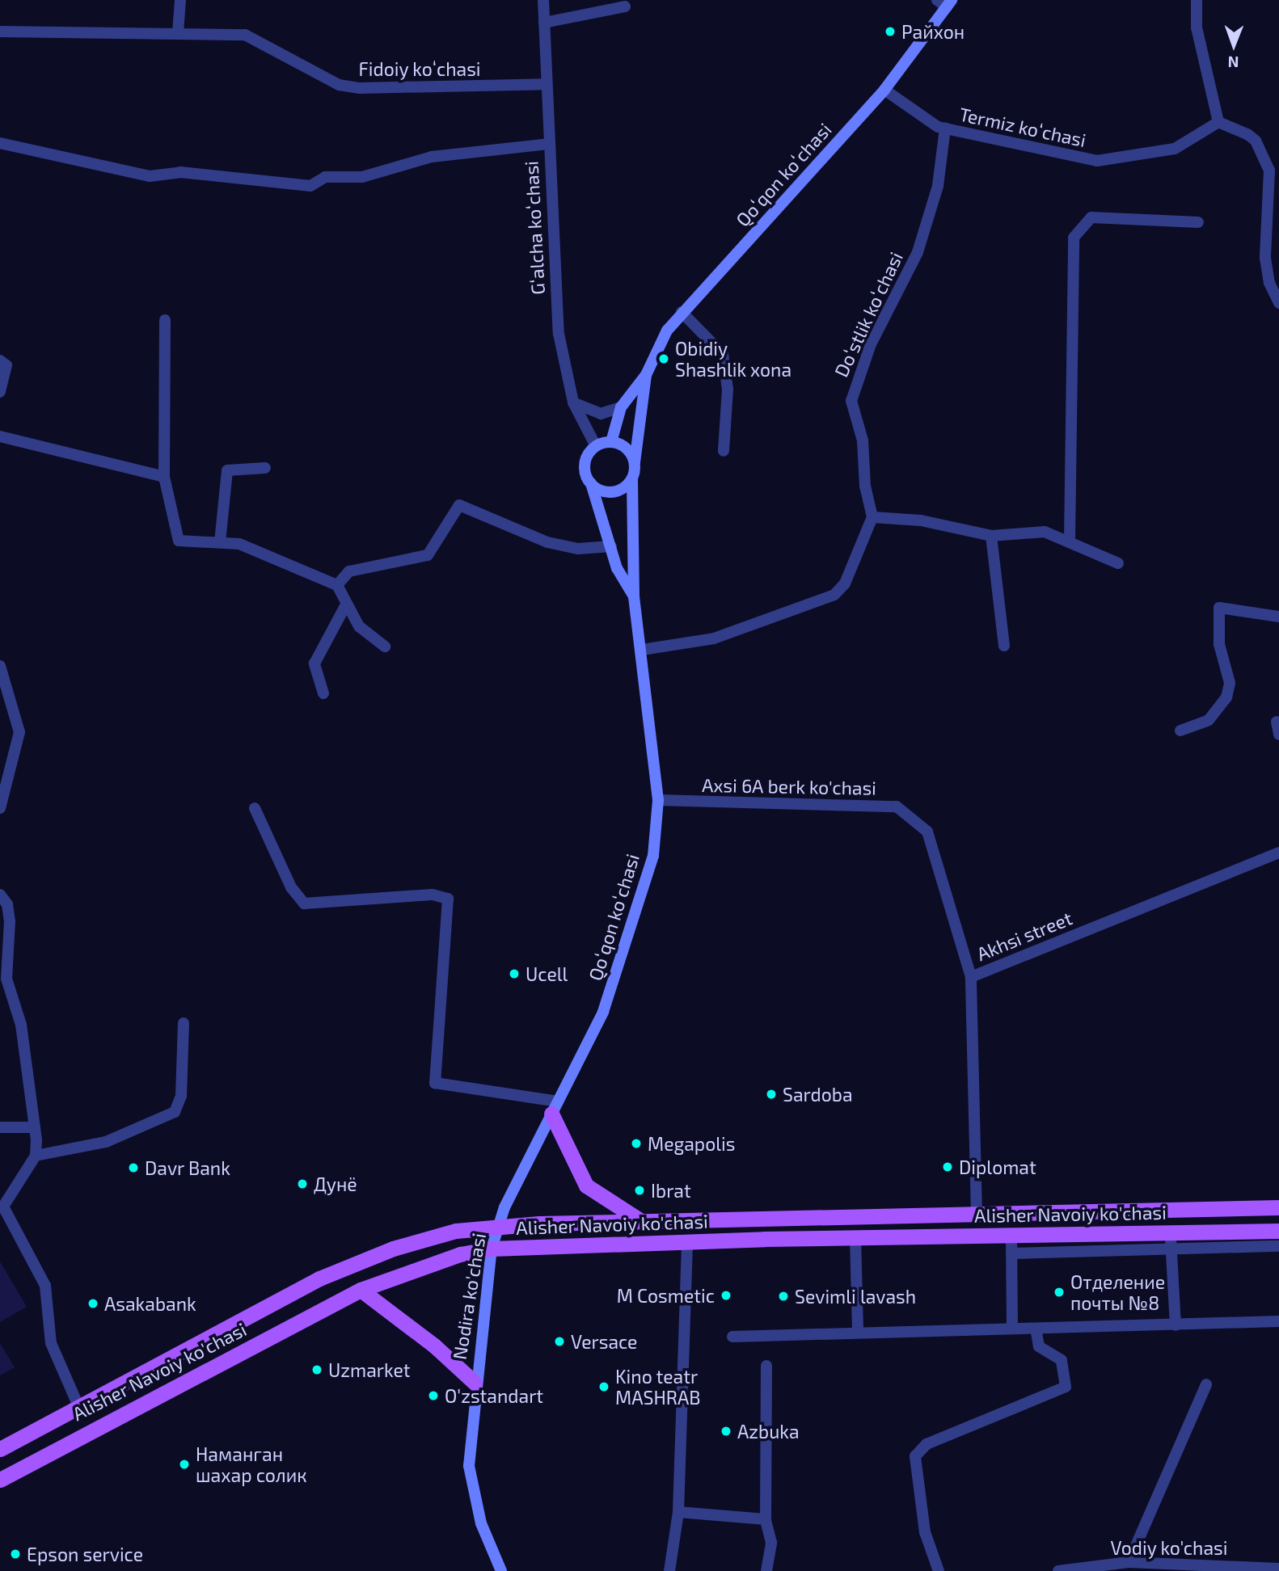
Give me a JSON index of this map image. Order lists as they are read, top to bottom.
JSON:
{
  "streets": {
    "main road": ["Qoʻqon koʻchasi", "Alisher Navoiy ko'chasi", "Nodira ko'chasi"],
    "street": [
      "Fidoiy koʻchasi",
      "Termiz koʻchasi",
      "Gʻalcha koʻchasi",
      "Doʻstlik koʻchasi",
      "Axsi 6А berk ko'chasi",
      "Akhsi street",
      "Vodiy ko'chasi"
    ]
  },
  "crossings": [
    ["Fidoiy koʻchasi", "Gʻalcha koʻchasi"],
    ["Termiz koʻchasi", "Qoʻqon koʻchasi"],
    ["Termiz koʻchasi", "Doʻstlik koʻchasi"],
    ["Qoʻqon koʻchasi", "Gʻalcha koʻchasi"],
    ["Qoʻqon koʻchasi", "Axsi 6А berk ko'chasi"],
    ["Qoʻqon koʻchasi", "Alisher Navoiy ko'chasi"],
    ["Qoʻqon koʻchasi", "Nodira ko'chasi"],
    ["Axsi 6А berk ko'chasi", "Akhsi street"],
    ["Akhsi street", "Alisher Navoiy ko'chasi"],
    ["Alisher Navoiy ko'chasi", "Nodira ko'chasi"]
  ],
  "places": [
    "Райхон",
    "Obidiy Shashlik xona",
    "Ucell",
    "Sardoba",
    "Megapolis",
    "Diplomat",
    "Davr Bank",
    "Дунё",
    "Ibrat",
    "Отделение почты №8",
    "M Cosmetic",
    "Sevimli lavash",
    "Asakabank",
    "Versace",
    "Uzmarket",
    "Kino teatr MASHRAB",
    "O'zstandart",
    "Azbuka",
    "Наманган шахар солик",
    "Epson service"
  ],
  "north": "bottom"
}
